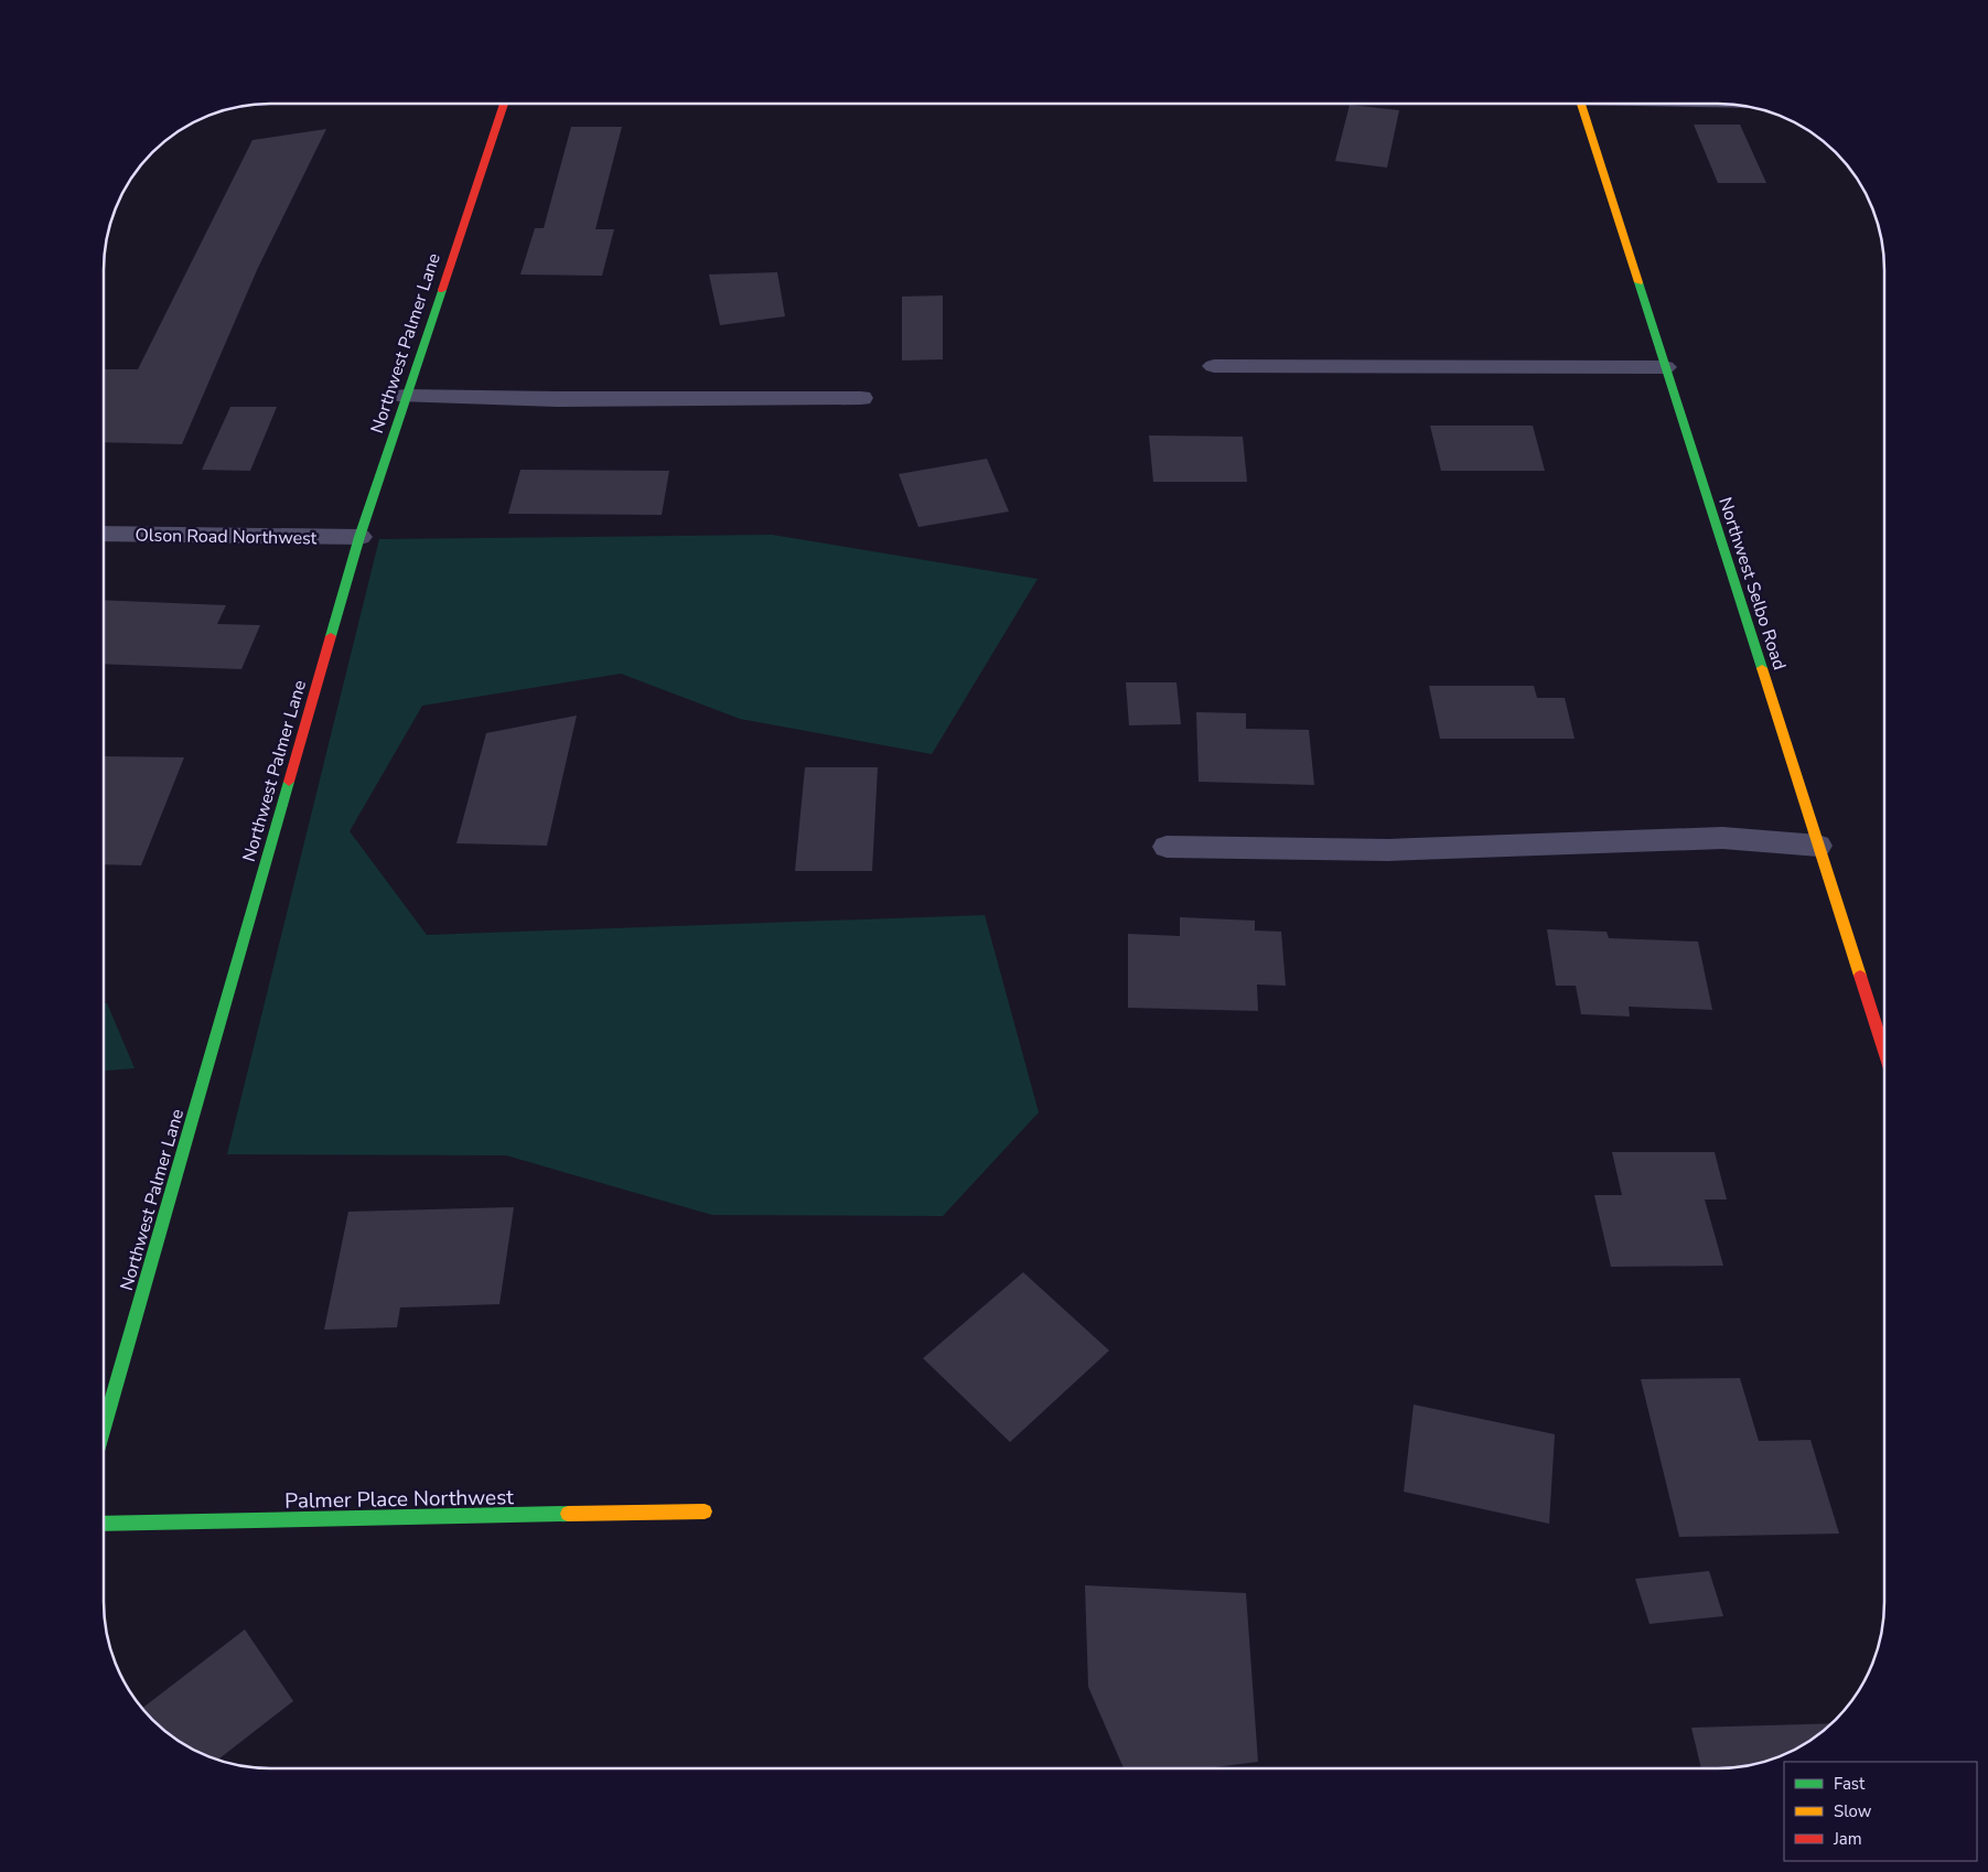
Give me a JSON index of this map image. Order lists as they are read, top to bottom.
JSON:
{
  "streets": {
    "street": [
      "Northwest Palmer Lane",
      "Olson Road Northwest",
      "Northwest Selbo Road",
      "Palmer Place Northwest"
    ]
  },
  "crossings": [
    ["Northwest Palmer Lane", "Olson Road Northwest"]
  ],
  "legend": ["Fast", "Slow", "Jam"]
}
